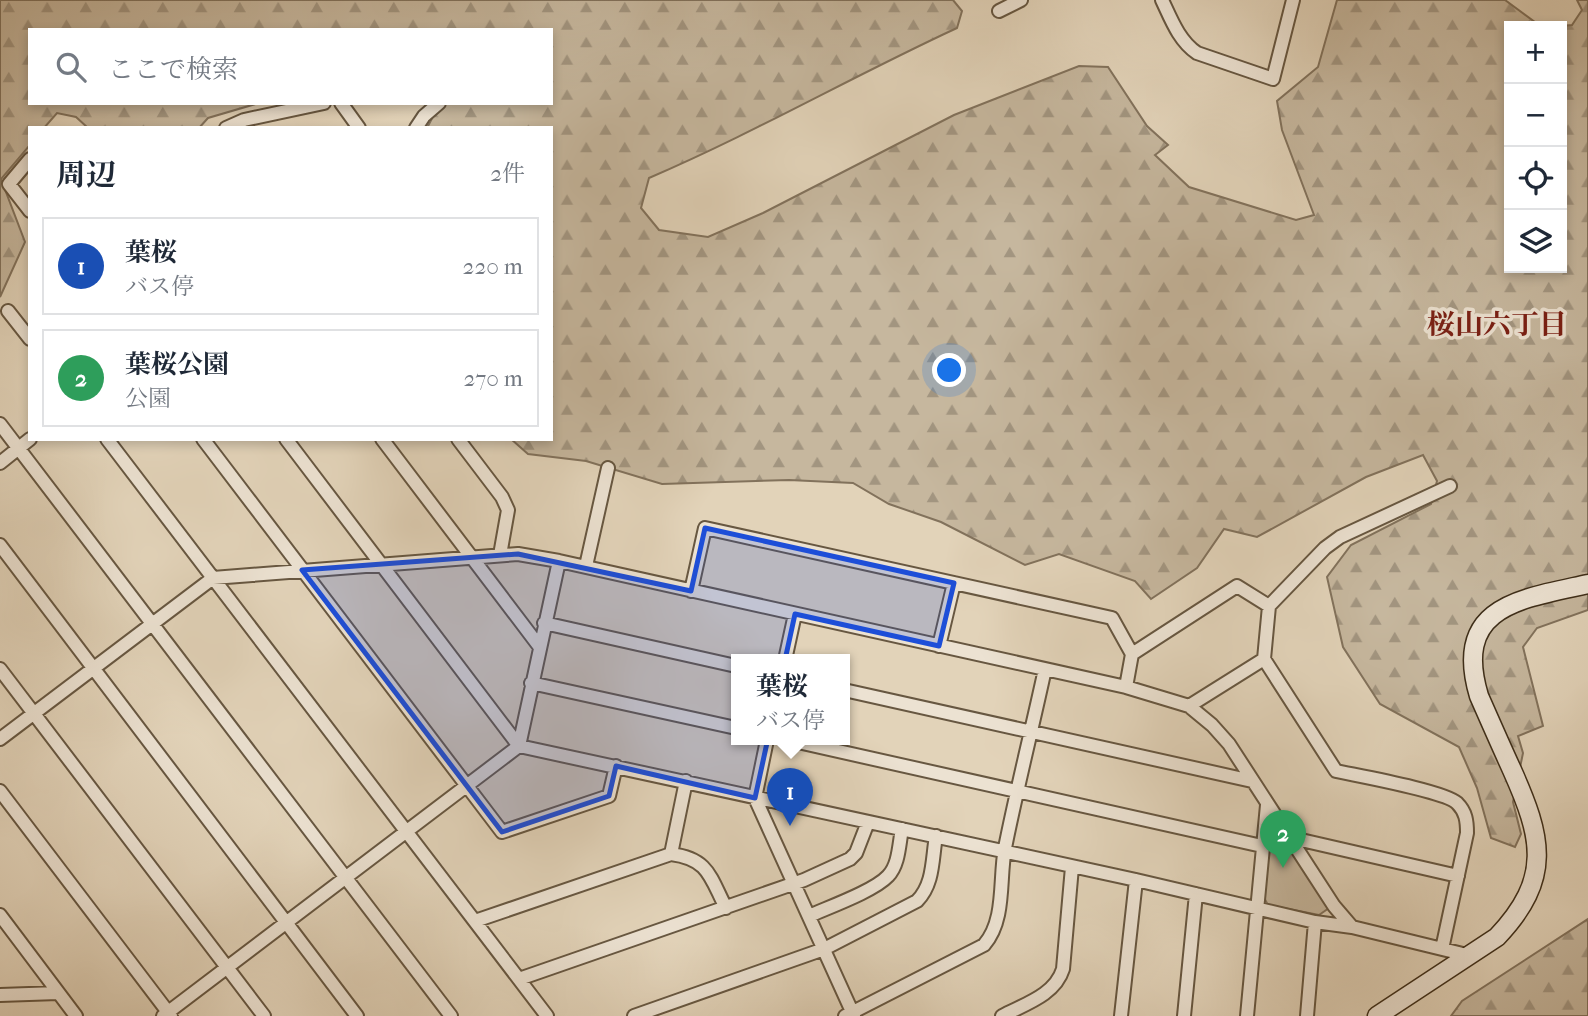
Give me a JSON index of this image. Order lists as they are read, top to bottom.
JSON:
{
  "districts": ["桜山六丁目"],
  "page": {
    "map_buttons": ["+", "−"],
    "search": "ここで検索",
    "heading": ["周辺", "2件"],
    "list": [
      {
        "mark": "1",
        "name": "葉桜",
        "note": "バス停",
        "value": "220 m"
      },
      {
        "mark": "2",
        "name": "葉桜公園",
        "note": "公園",
        "value": "270 m"
      }
    ],
    "popup": ["葉桜", "バス停"],
    "pins": ["1", "2"]
  }
}
